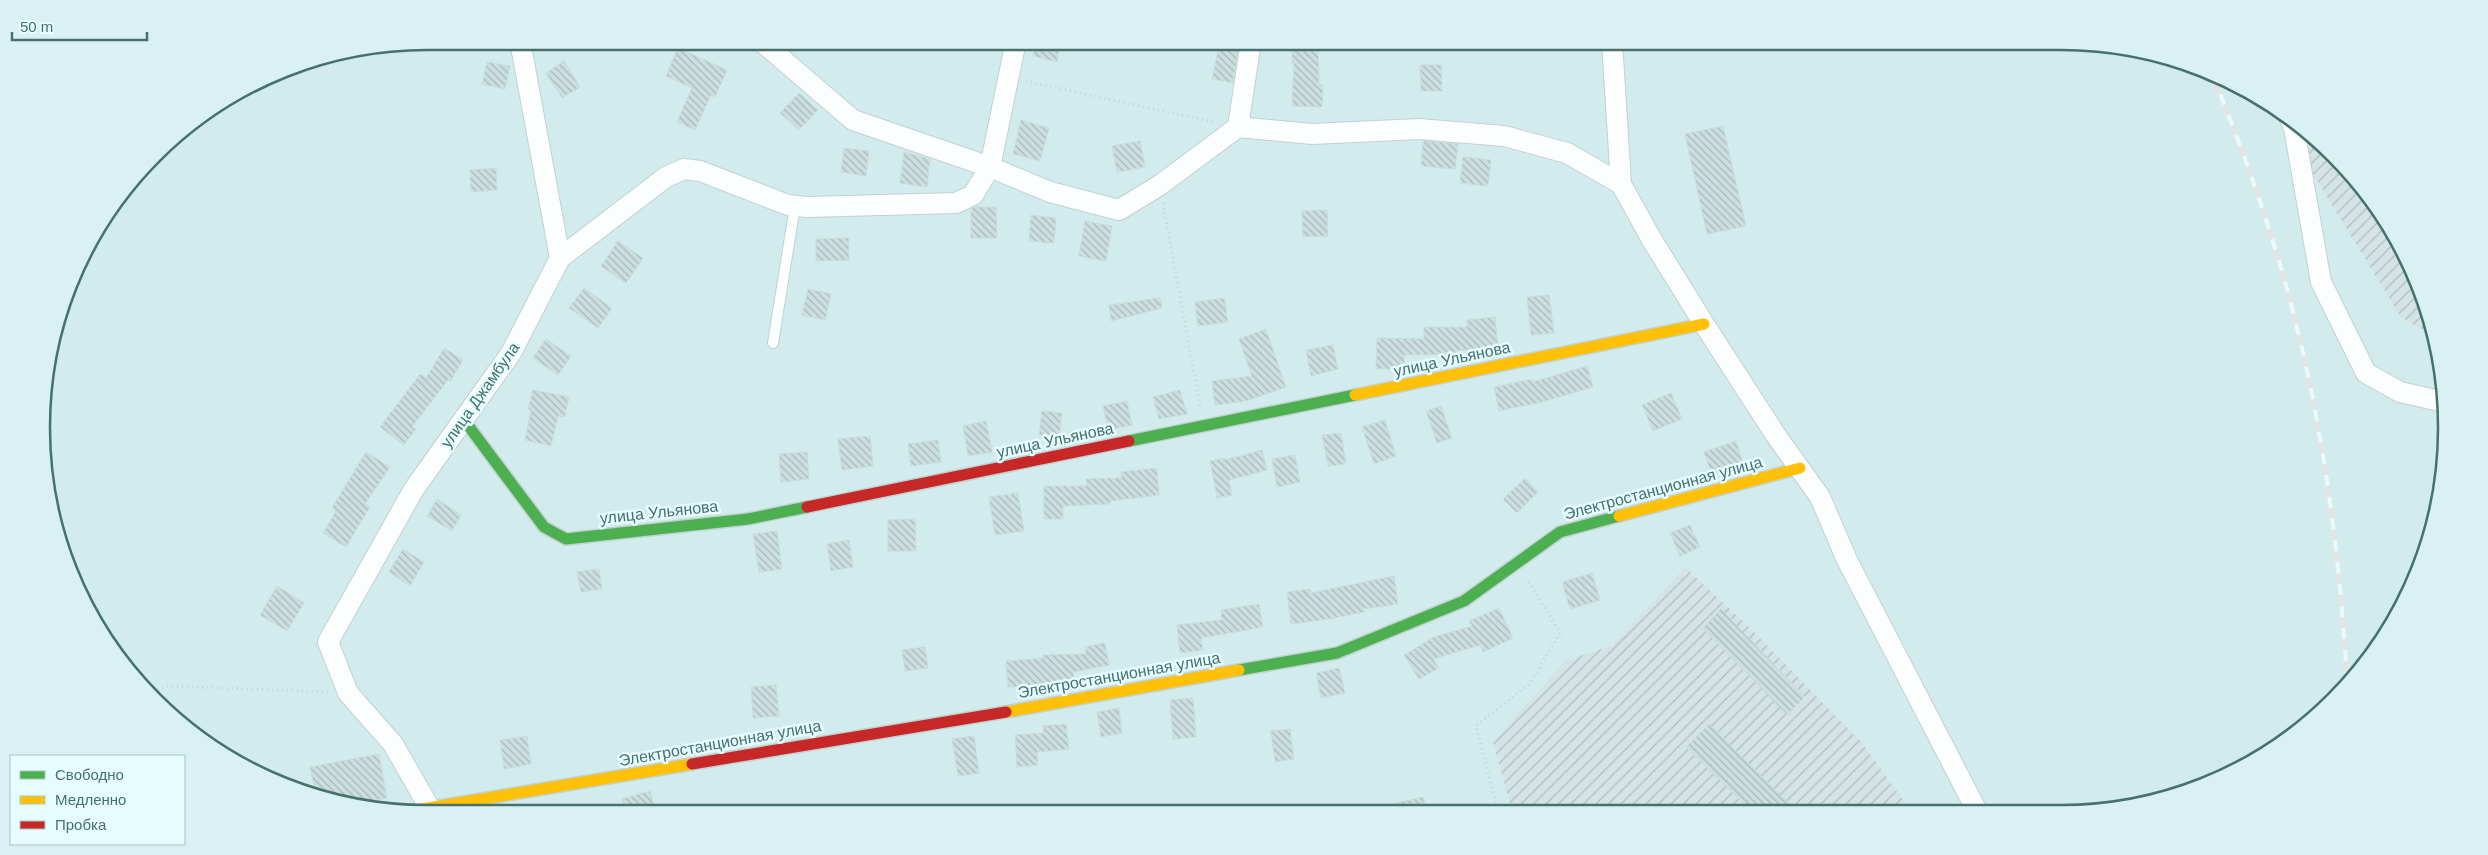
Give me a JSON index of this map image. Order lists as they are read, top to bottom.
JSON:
{
  "streets": {
    "street": ["улица Ульянова", "улица Джамбула", "Электростанционная улица"]
  },
  "crossings": [
    ["улица Ульянова", "улица Джамбула"]
  ],
  "legend": ["Свободно", "Медленно", "Пробка"],
  "scale_bar": "50 m"
}
